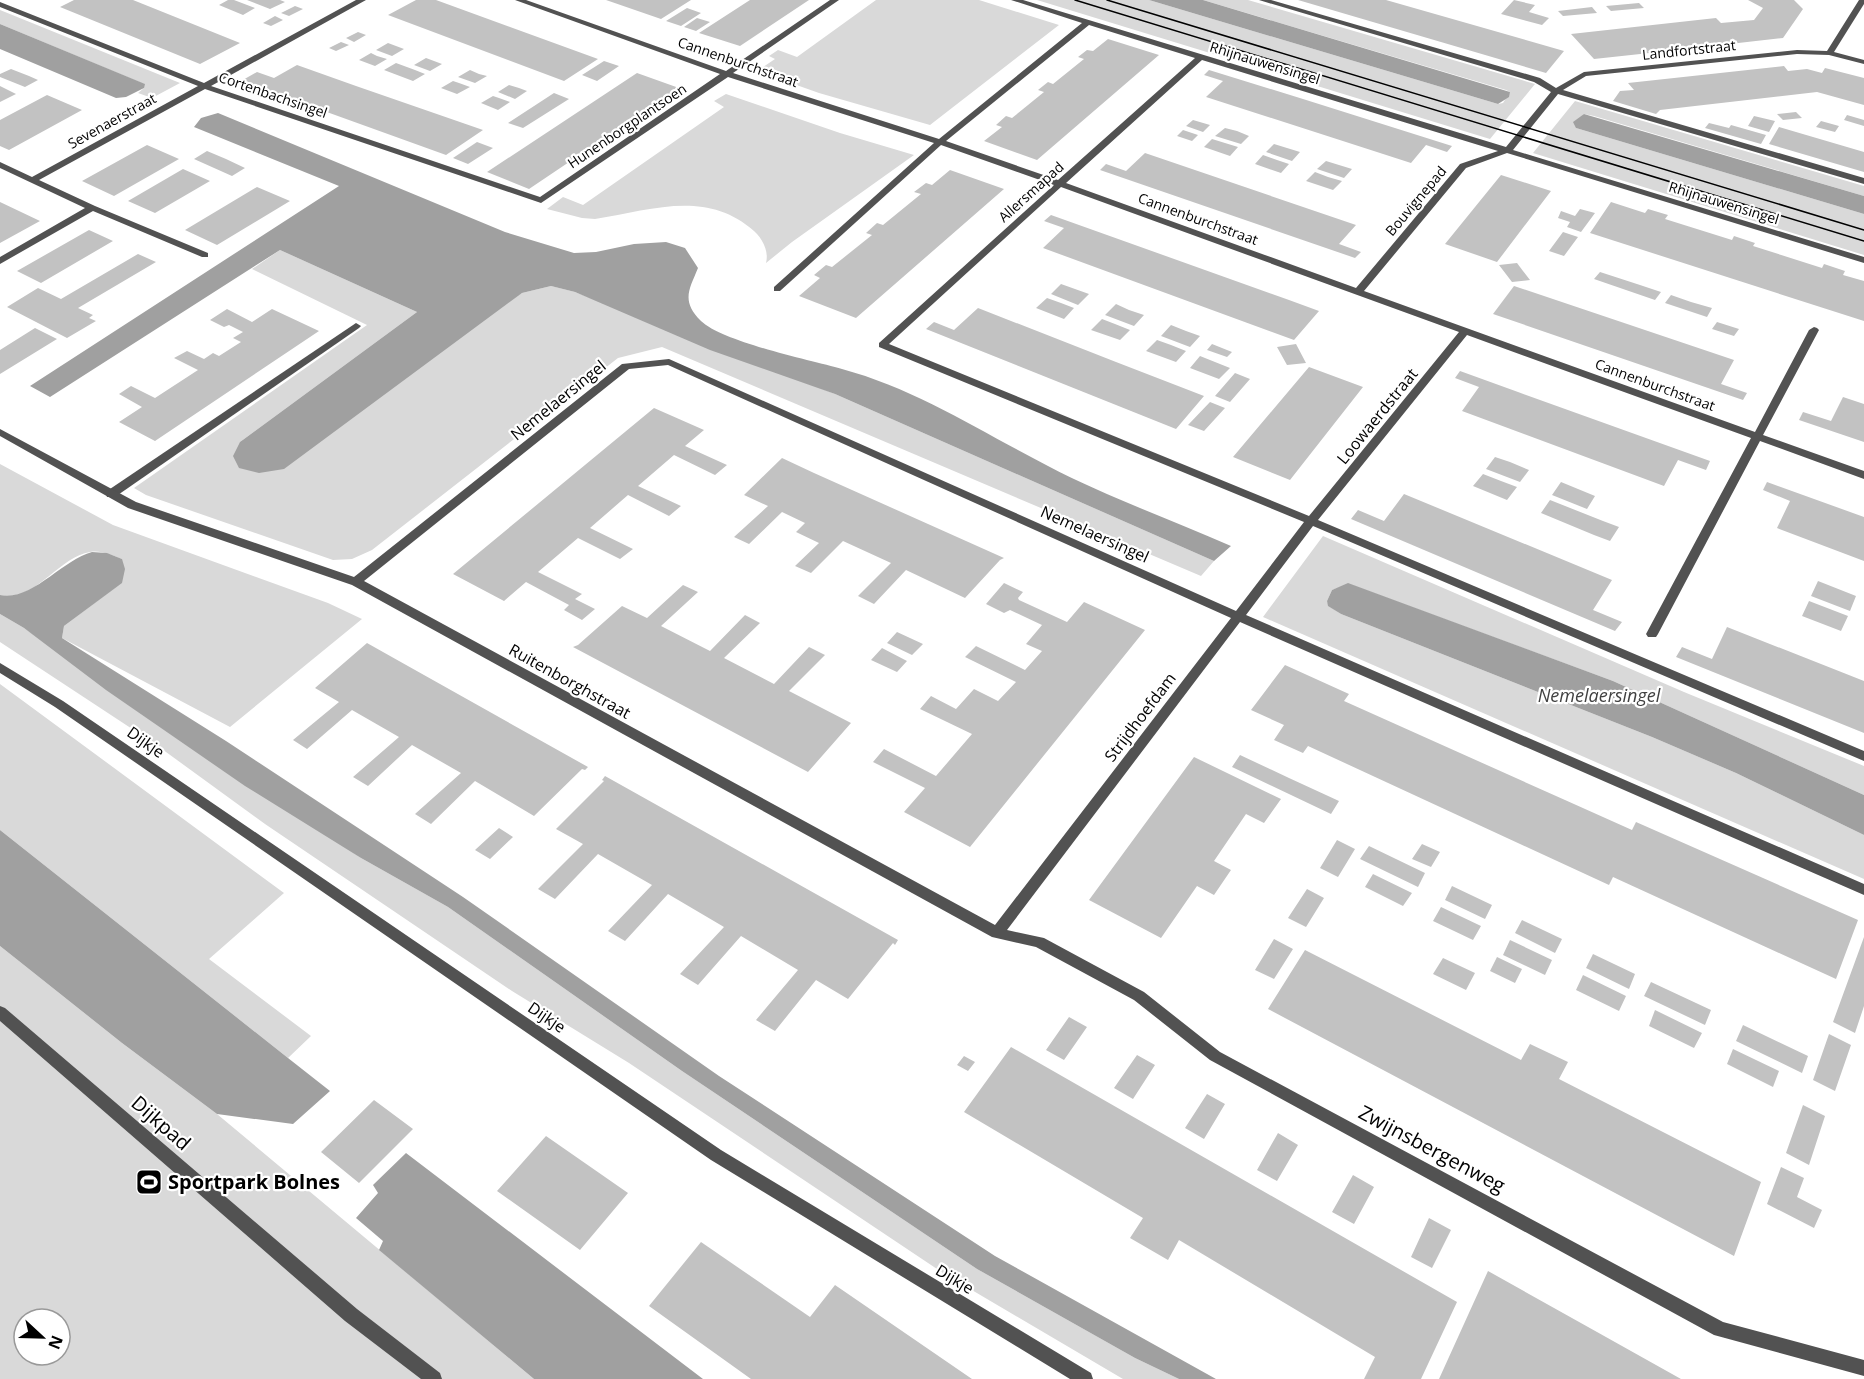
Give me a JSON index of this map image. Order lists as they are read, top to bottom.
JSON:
{
  "streets": {
    "street": [
      "Landfortstraat",
      "Cannenburchstraat",
      "Rhijnauwensingel",
      "Cortenbachsingel",
      "Sevenaerstraat",
      "Hunenborgplantsoen",
      "Allersmapad",
      "Bouvignepad",
      "Nemelaersingel",
      "Loowaerdstraat",
      "Ruitenborghstraat",
      "Strijdhoefdam",
      "Dijkje",
      "Dijkpad",
      "Zwijnsbergenweg"
    ]
  },
  "crossings": [
    ["Cannenburchstraat", "Hunenborgplantsoen"],
    ["Cannenburchstraat", "Allersmapad"],
    ["Cannenburchstraat", "Bouvignepad"],
    ["Cannenburchstraat", "Loowaerdstraat"],
    ["Rhijnauwensingel", "Allersmapad"],
    ["Rhijnauwensingel", "Bouvignepad"],
    ["Cortenbachsingel", "Sevenaerstraat"],
    ["Cortenbachsingel", "Hunenborgplantsoen"],
    ["Allersmapad", "Loowaerdstraat"],
    ["Allersmapad", "Strijdhoefdam"],
    ["Nemelaersingel", "Ruitenborghstraat"],
    ["Nemelaersingel", "Strijdhoefdam"],
    ["Loowaerdstraat", "Strijdhoefdam"],
    ["Ruitenborghstraat", "Strijdhoefdam"],
    ["Ruitenborghstraat", "Zwijnsbergenweg"],
    ["Strijdhoefdam", "Zwijnsbergenweg"]
  ],
  "water": ["Nemelaersingel"],
  "places": {
    "sports": ["Sportpark Bolnes"]
  },
  "north": "right"
}
